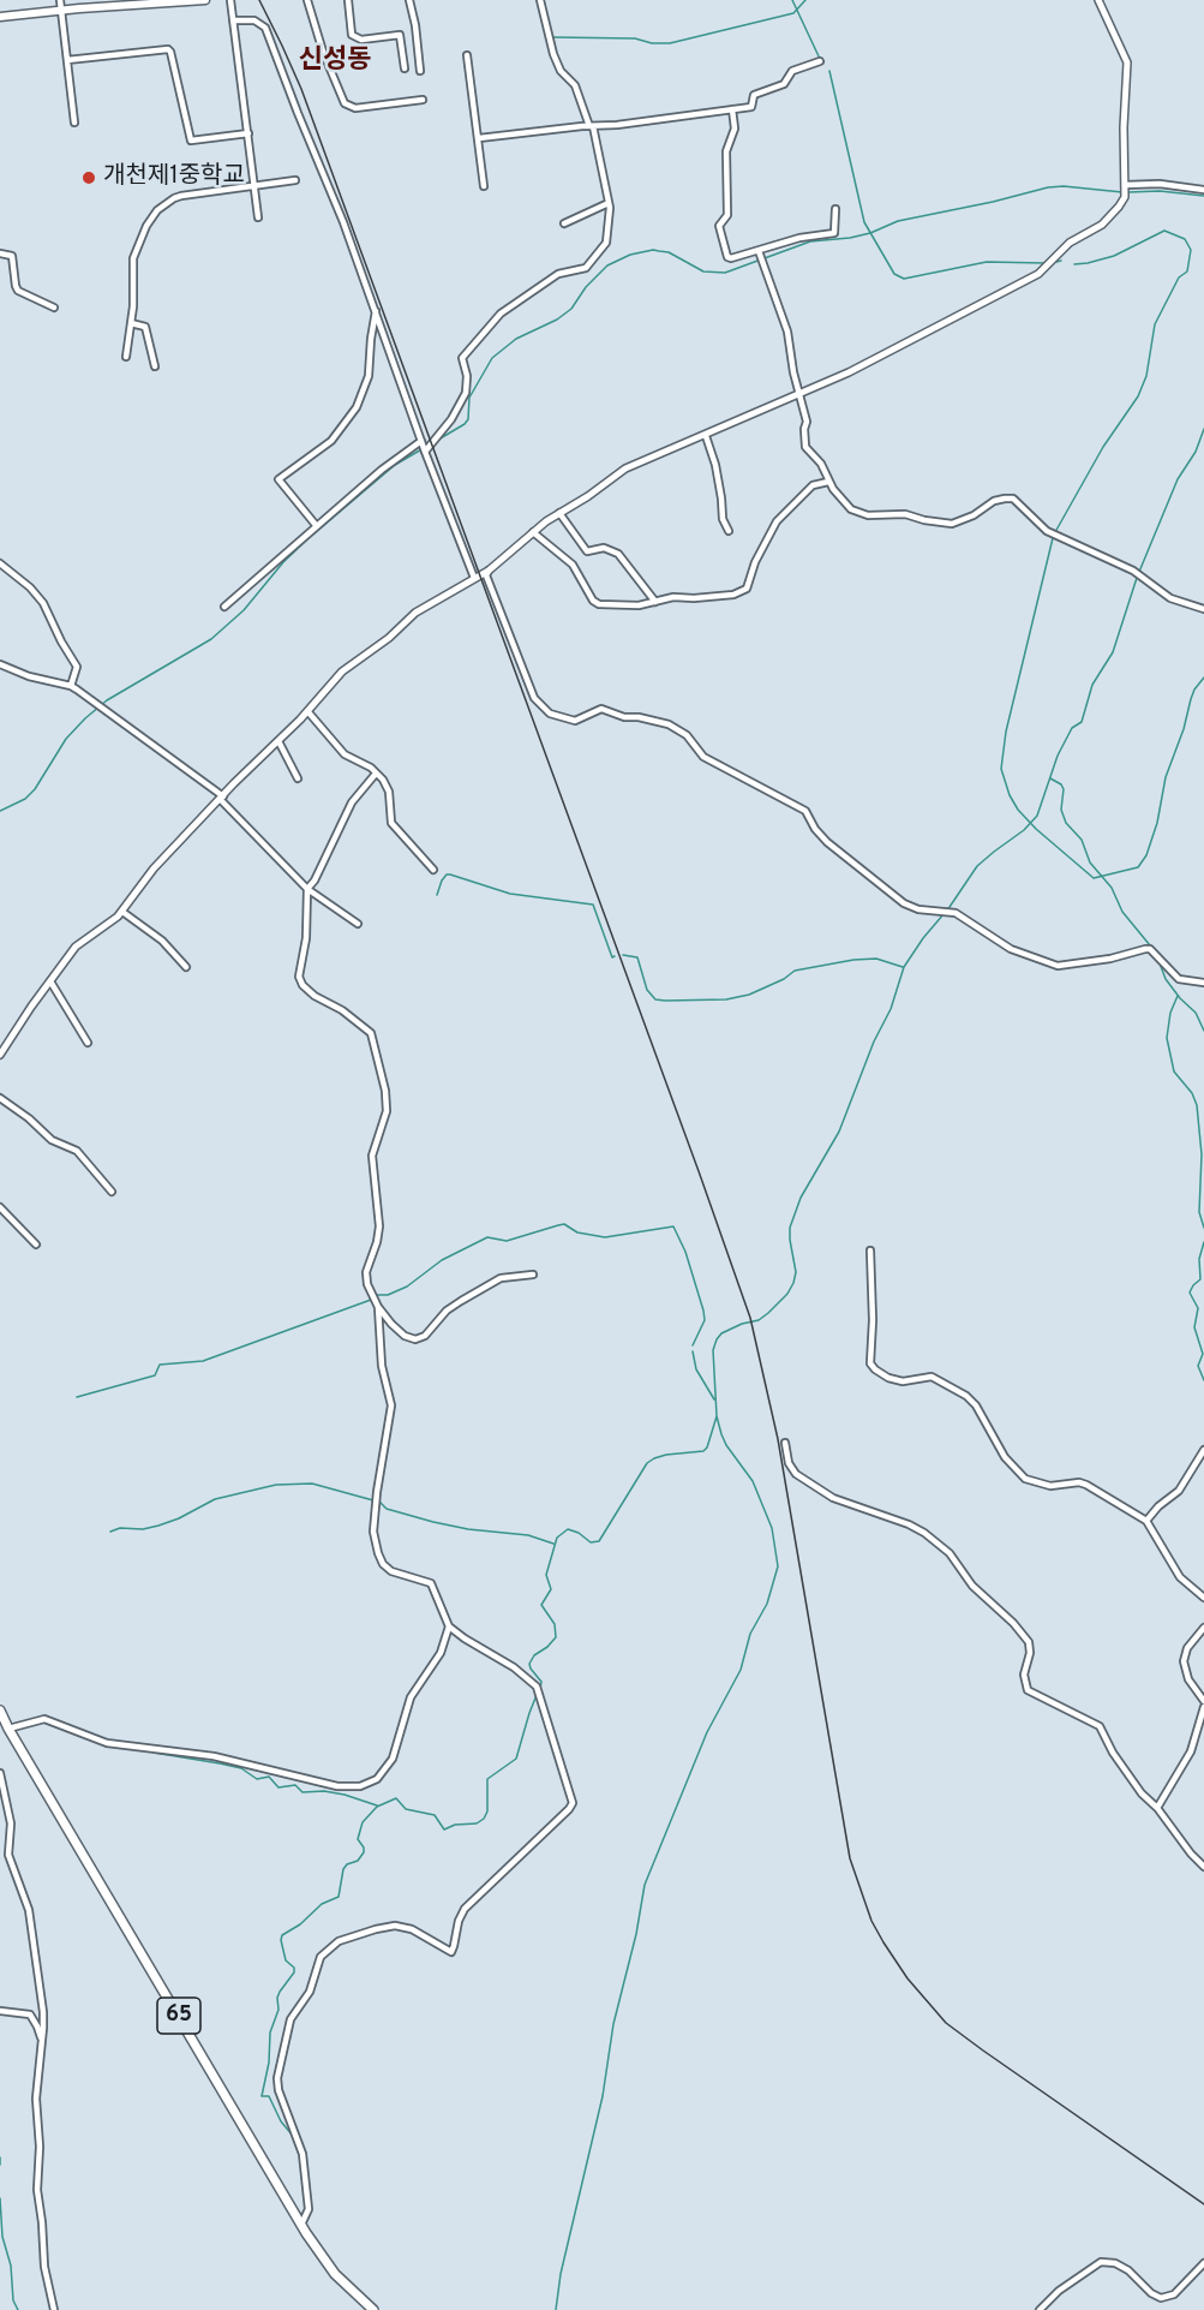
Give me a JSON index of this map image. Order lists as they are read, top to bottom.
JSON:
{
  "streets": {
    "main road": ["65"]
  },
  "districts": ["신성동"],
  "places": ["개천제1중학교"]
}
